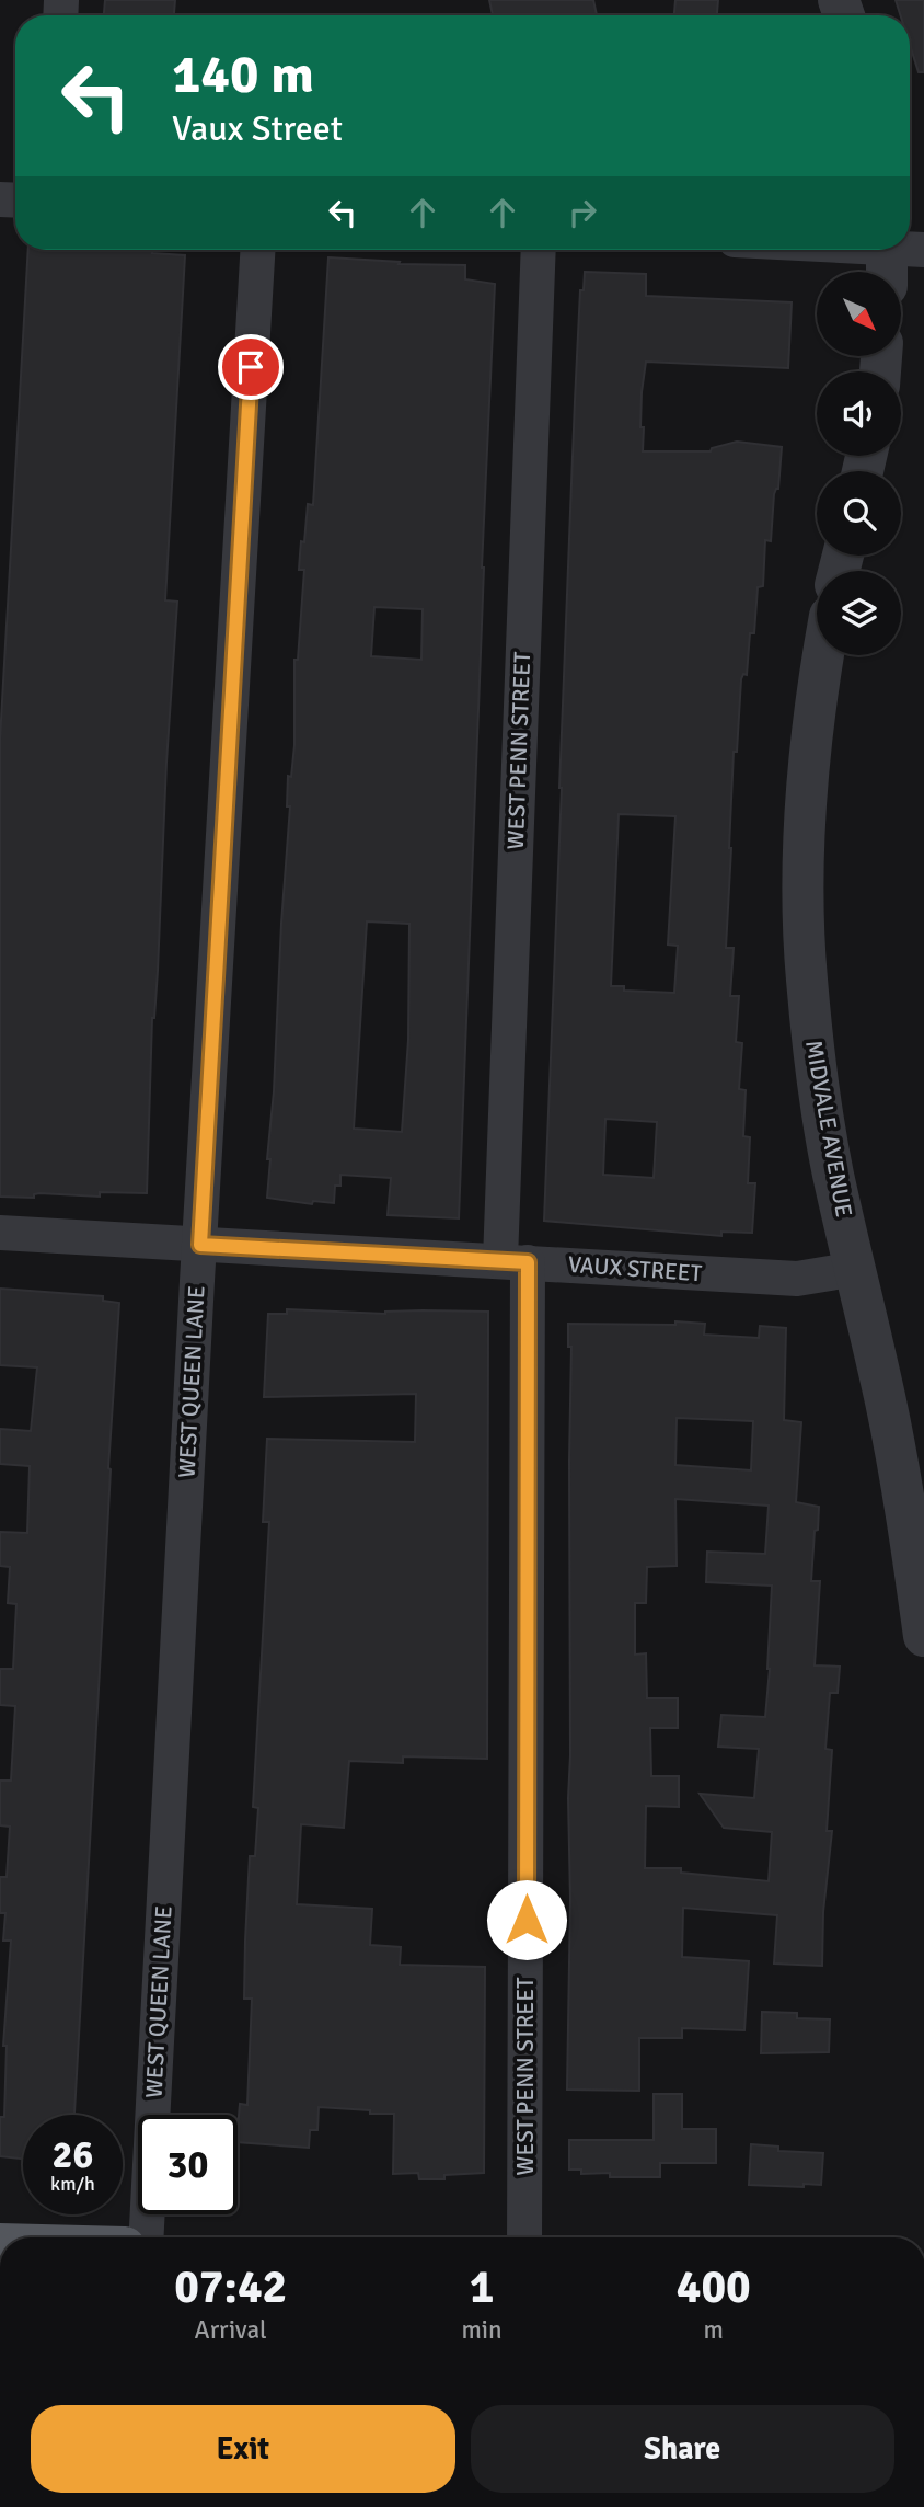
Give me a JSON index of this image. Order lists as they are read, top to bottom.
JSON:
{
  "streets": {
    "street": [
      "WEST PENN STREET",
      "MIDVALE AVENUE",
      "VAUX STREET",
      "WEST QUEEN LANE"
    ]
  },
  "crossings": [
    ["WEST PENN STREET", "VAUX STREET"],
    ["MIDVALE AVENUE", "VAUX STREET"],
    ["VAUX STREET", "WEST QUEEN LANE"]
  ],
  "north": "bottom right",
  "page": {
    "turn": ["140 m", "Vaux Street"],
    "speed": "26 km/h",
    "limit": "30",
    "eta": [
      "07:42",
      "Arrival",
      "1",
      "min",
      "400",
      "m"
    ],
    "buttons": ["Exit", "Share"]
  }
}
